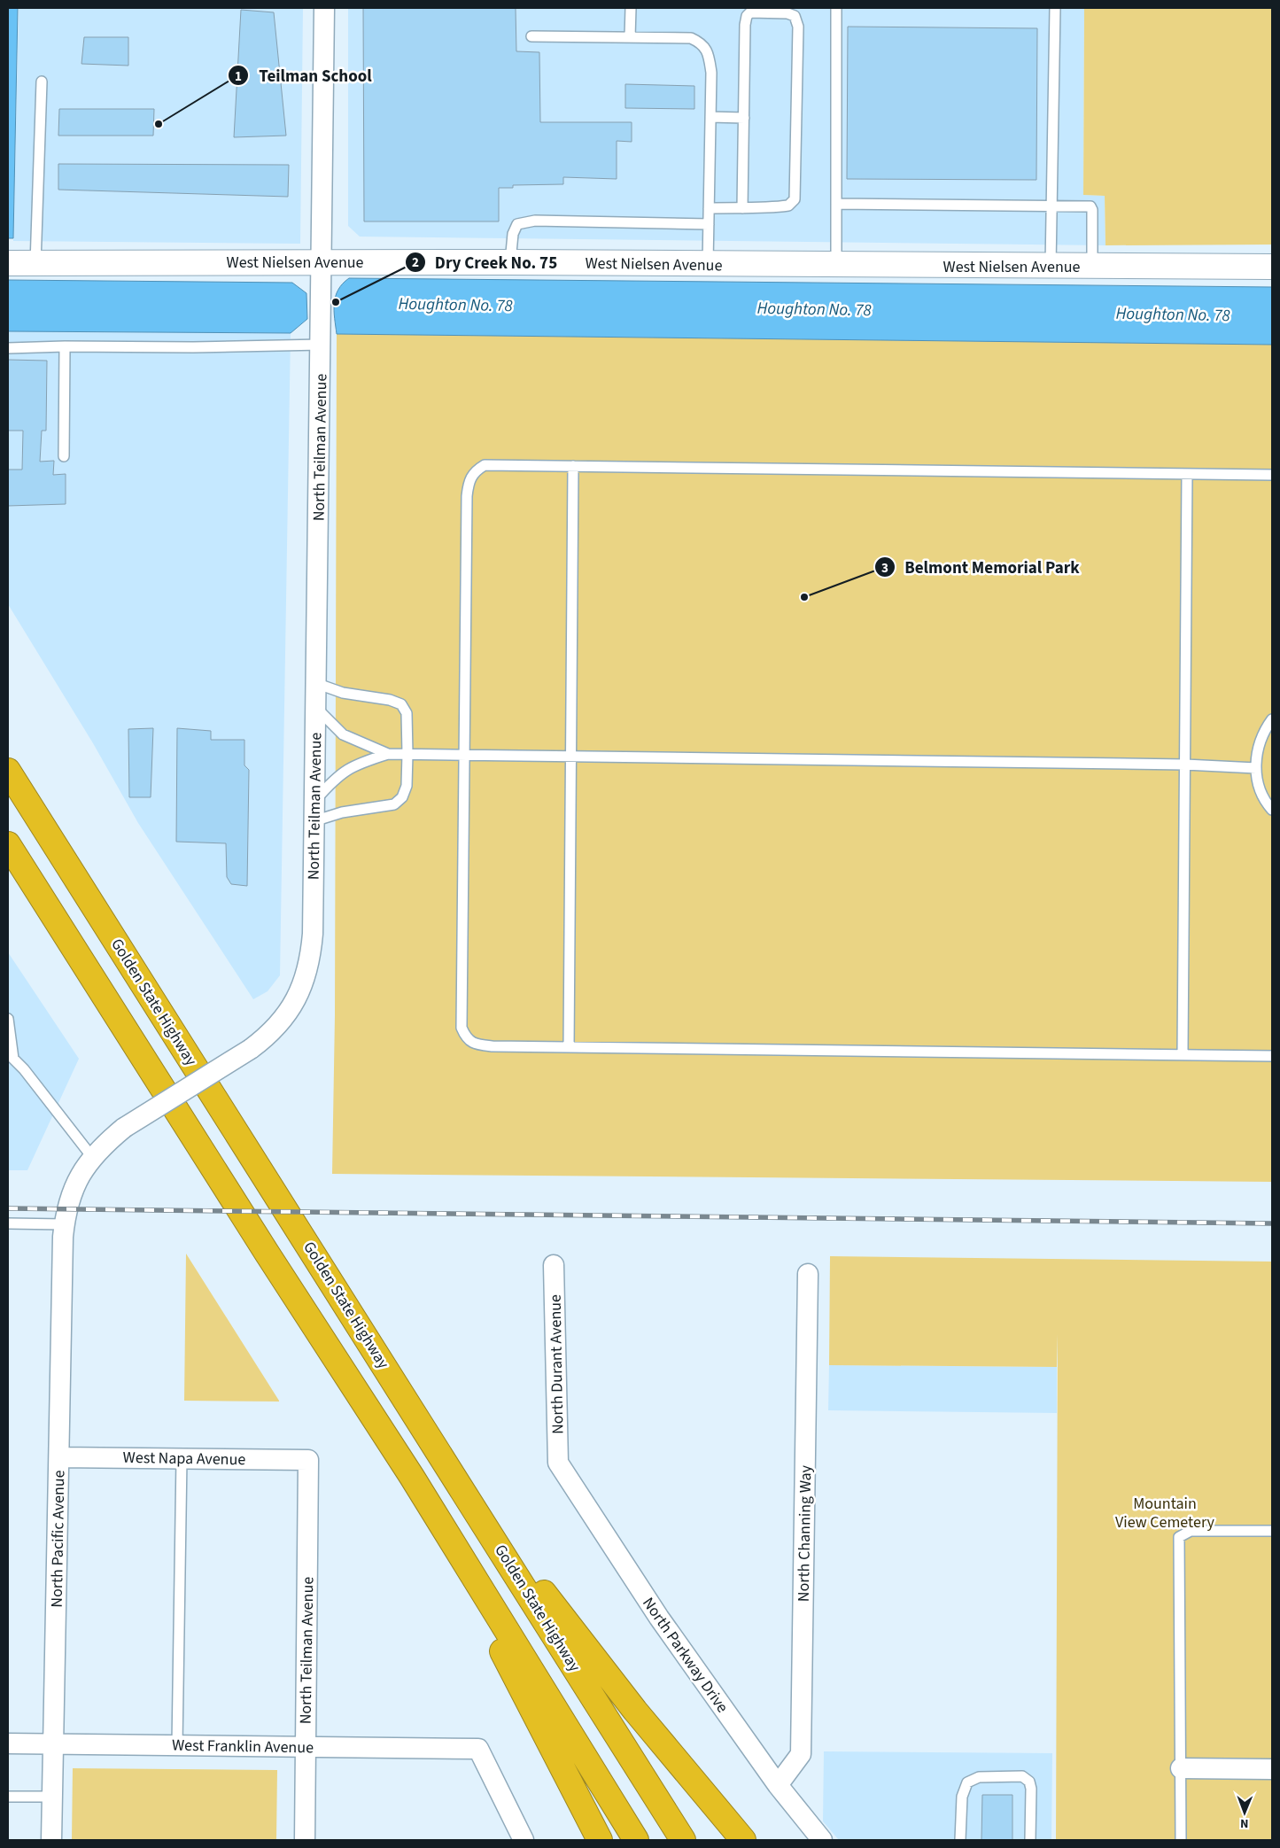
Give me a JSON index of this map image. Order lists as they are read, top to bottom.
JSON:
{
  "streets": {
    "highway": ["Golden State Highway"],
    "street": [
      "West Nielsen Avenue",
      "North Teilman Avenue",
      "North Durant Avenue",
      "West Napa Avenue",
      "North Channing Way",
      "North Pacific Avenue",
      "North Parkway Drive",
      "West Franklin Avenue"
    ]
  },
  "crossings": [
    ["West Nielsen Avenue", "North Teilman Avenue"],
    ["North Teilman Avenue", "West Napa Avenue"],
    ["North Teilman Avenue", "North Pacific Avenue"],
    ["North Teilman Avenue", "West Franklin Avenue"],
    ["North Durant Avenue", "North Parkway Drive"],
    ["West Napa Avenue", "North Pacific Avenue"],
    ["North Channing Way", "North Parkway Drive"],
    ["North Pacific Avenue", "West Franklin Avenue"]
  ],
  "water": ["Houghton No. 78"],
  "parks": ["Mountain View Cemetery"],
  "places": ["Teilman School", "Dry Creek No. 75", "Belmont Memorial Park"],
  "north": "bottom"
}
